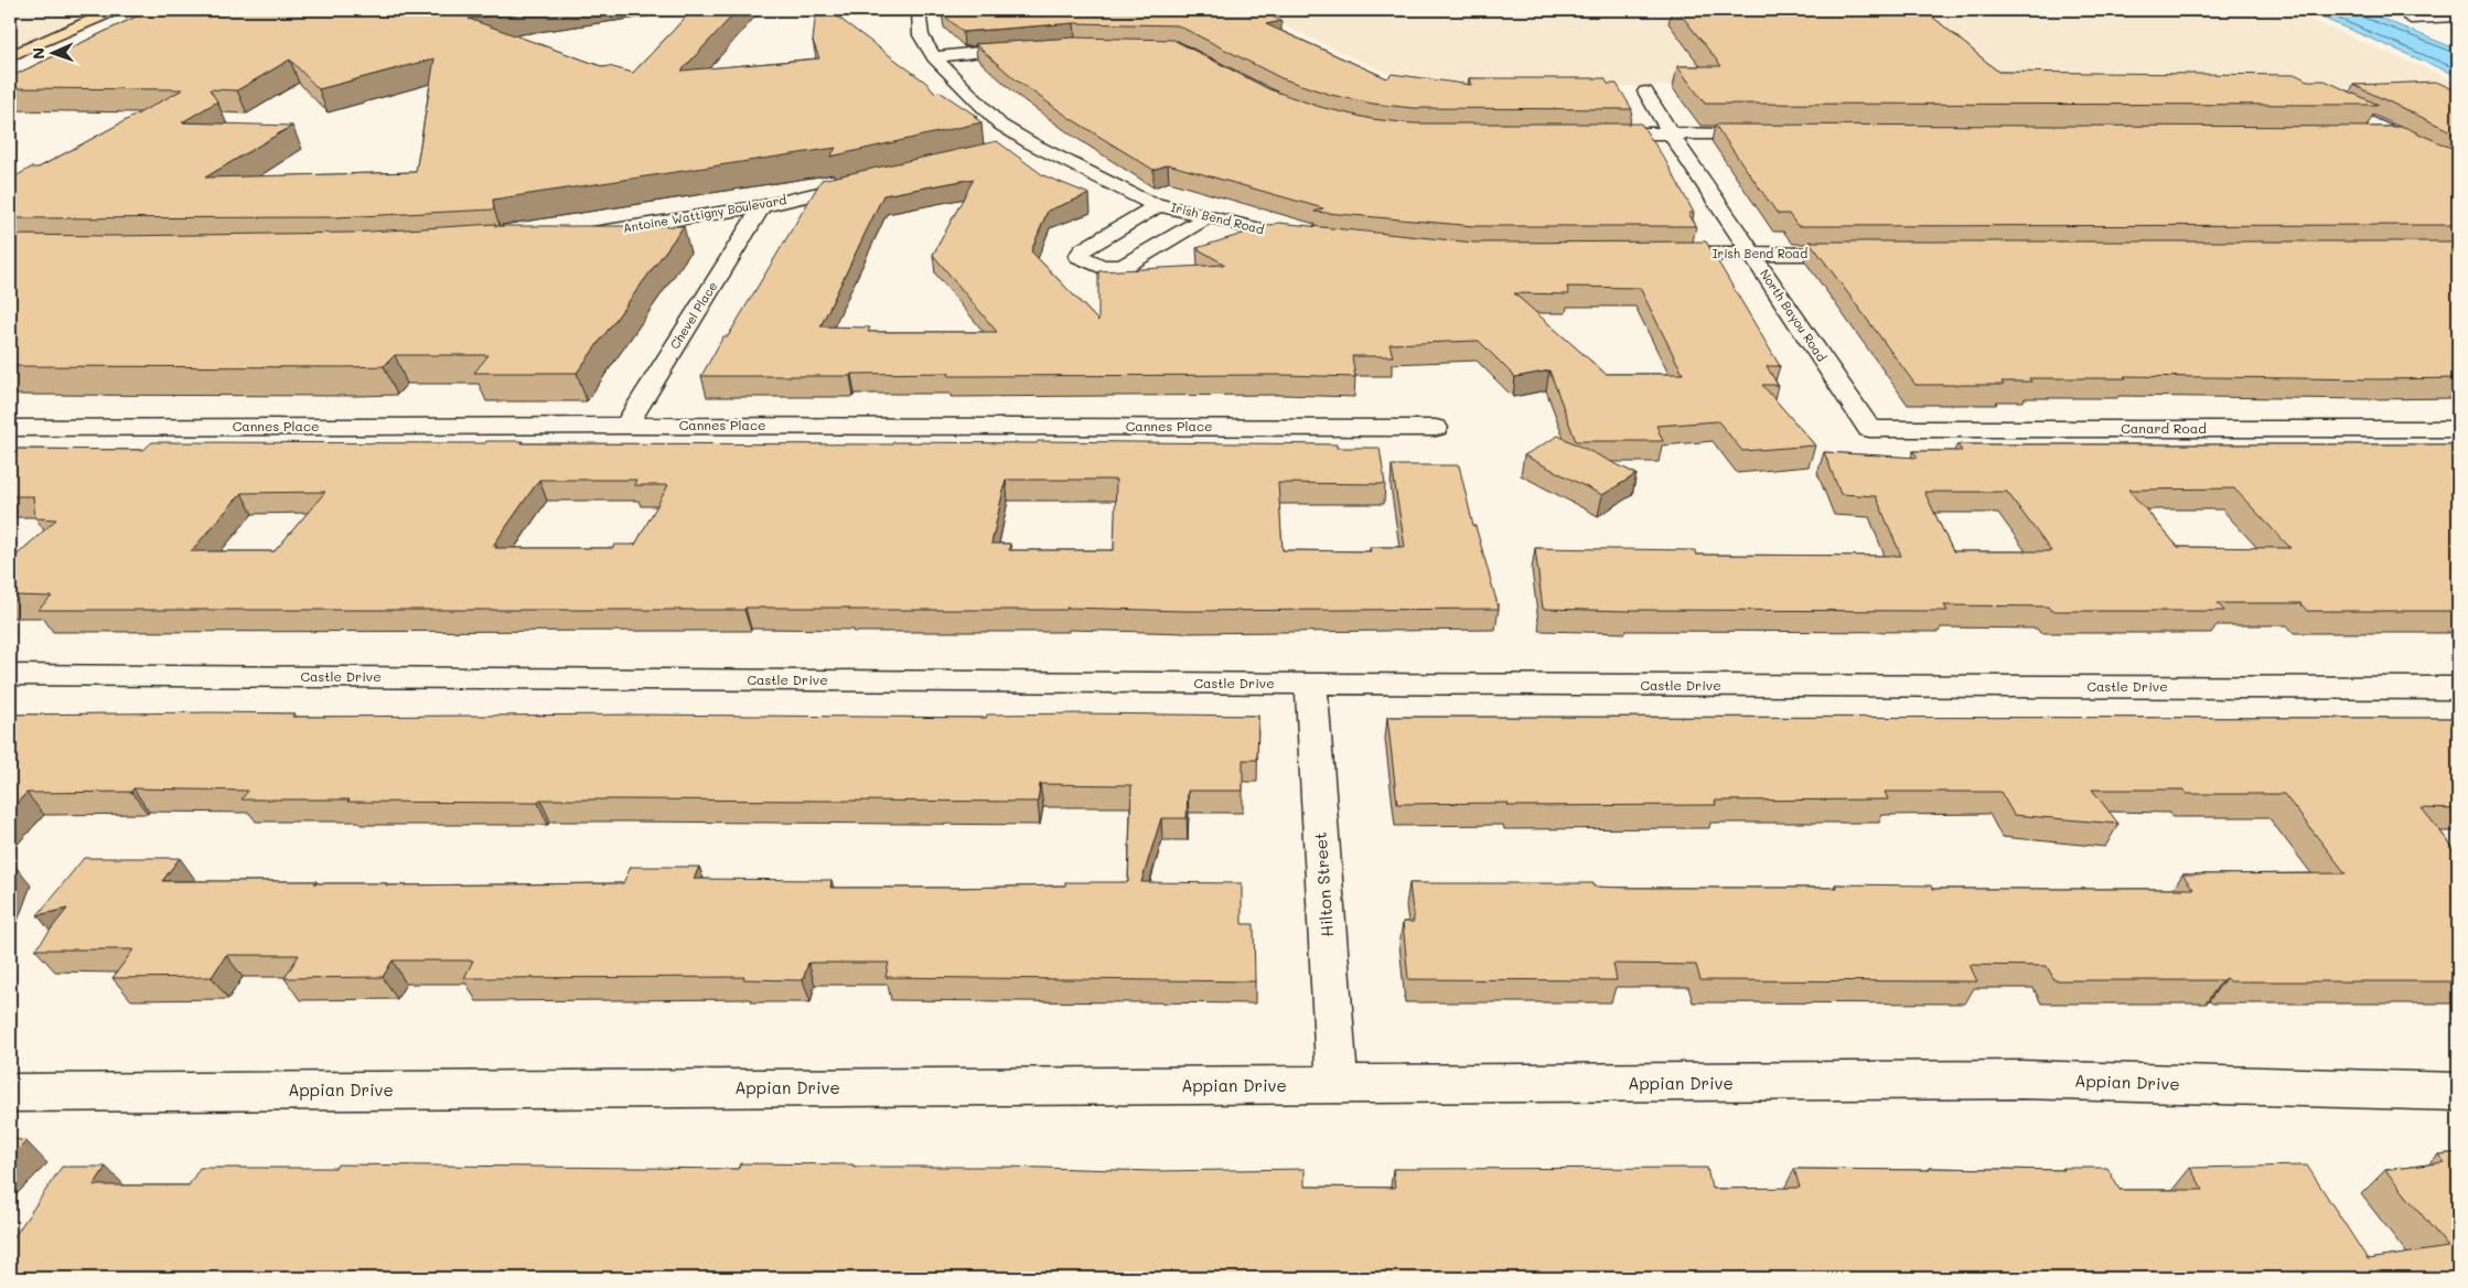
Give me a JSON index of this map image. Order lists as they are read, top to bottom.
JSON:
{
  "streets": {
    "street": [
      "Antoine Wattigny Boulevard",
      "Irish Bend Road",
      "Chevel Place",
      "North Bayou Road",
      "Cannes Place",
      "Canard Road",
      "Castle Drive",
      "Hilton Street",
      "Appian Drive"
    ]
  },
  "crossings": [
    ["Antoine Wattigny Boulevard", "Chevel Place"],
    ["Irish Bend Road", "North Bayou Road"],
    ["Chevel Place", "Cannes Place"],
    ["North Bayou Road", "Canard Road"],
    ["Castle Drive", "Hilton Street"],
    ["Hilton Street", "Appian Drive"]
  ],
  "north": "left"
}
